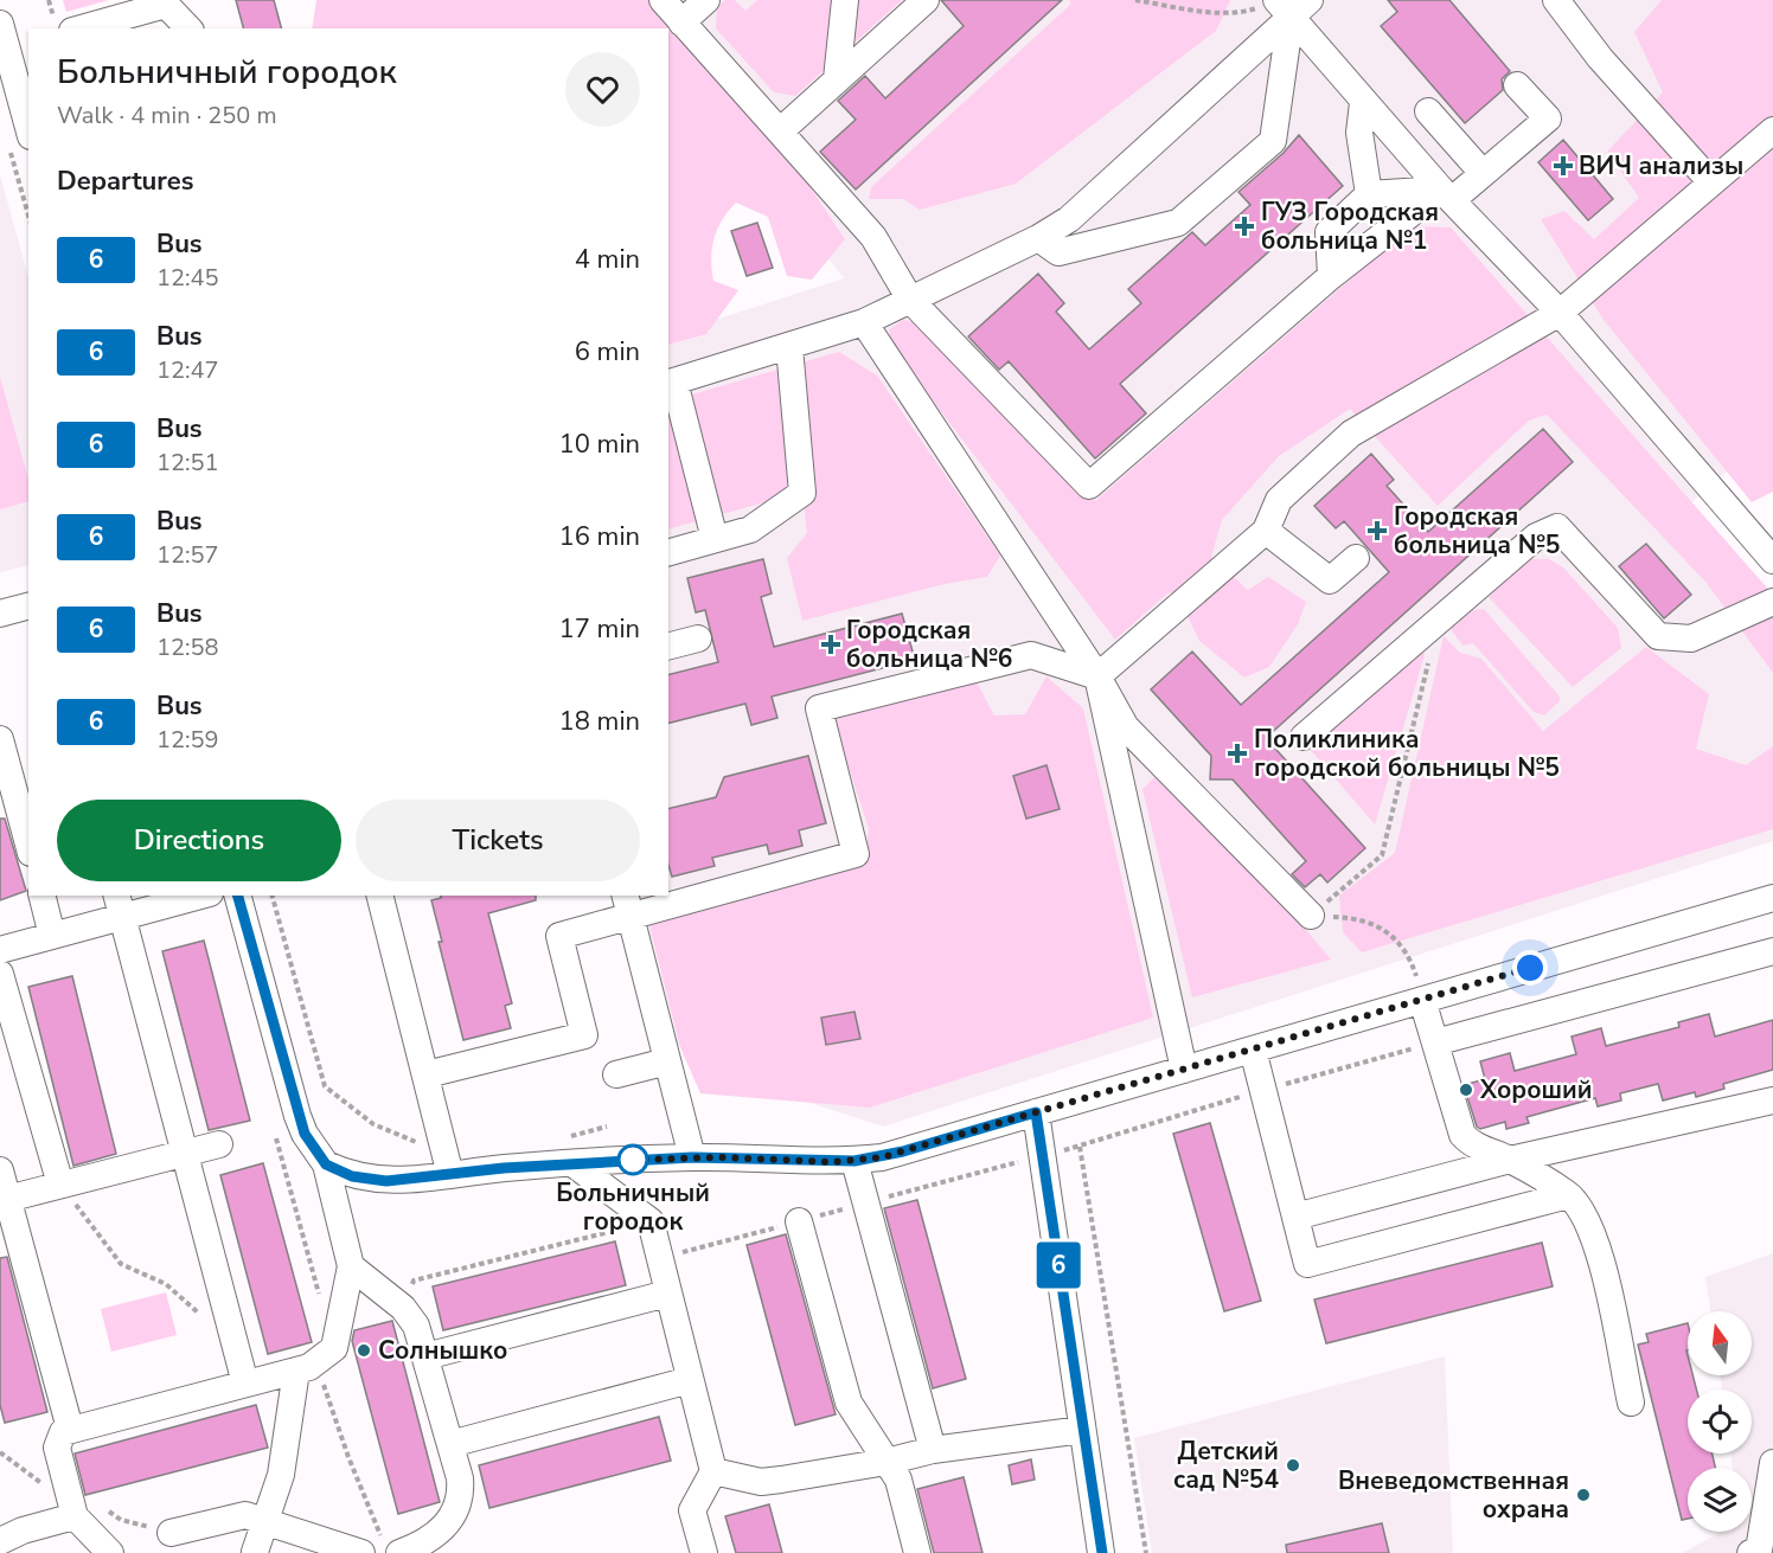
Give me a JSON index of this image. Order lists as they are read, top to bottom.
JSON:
{
  "places": {
    "health": [
      "ВИЧ анализы",
      "ГУЗ Городская больница №1",
      "Городская больница №5",
      "Городская больница №6",
      "Поликлиника городской больницы №5"
    ],
    "other": [
      "Хороший",
      "Больничный городок",
      "Солнышко",
      "Детский сад №54",
      "Вневедомственная охрана"
    ]
  },
  "lines": ["bus line 6"],
  "north": "top",
  "page": {
    "on_map": "6",
    "heading": [
      ["Больничный городок", "Walk · 4 min · 250 m"],
      "Departures"
    ],
    "list": [
      {
        "mark": "6",
        "name": "Bus",
        "note": "12:45",
        "value": "4 min"
      },
      {
        "mark": "6",
        "name": "Bus",
        "note": "12:47",
        "value": "6 min"
      },
      {
        "mark": "6",
        "name": "Bus",
        "note": "12:51",
        "value": "10 min"
      },
      {
        "mark": "6",
        "name": "Bus",
        "note": "12:57",
        "value": "16 min"
      },
      {
        "mark": "6",
        "name": "Bus",
        "note": "12:58",
        "value": "17 min"
      },
      {
        "mark": "6",
        "name": "Bus",
        "note": "12:59",
        "value": "18 min"
      }
    ],
    "buttons": ["Directions", "Tickets"]
  }
}
